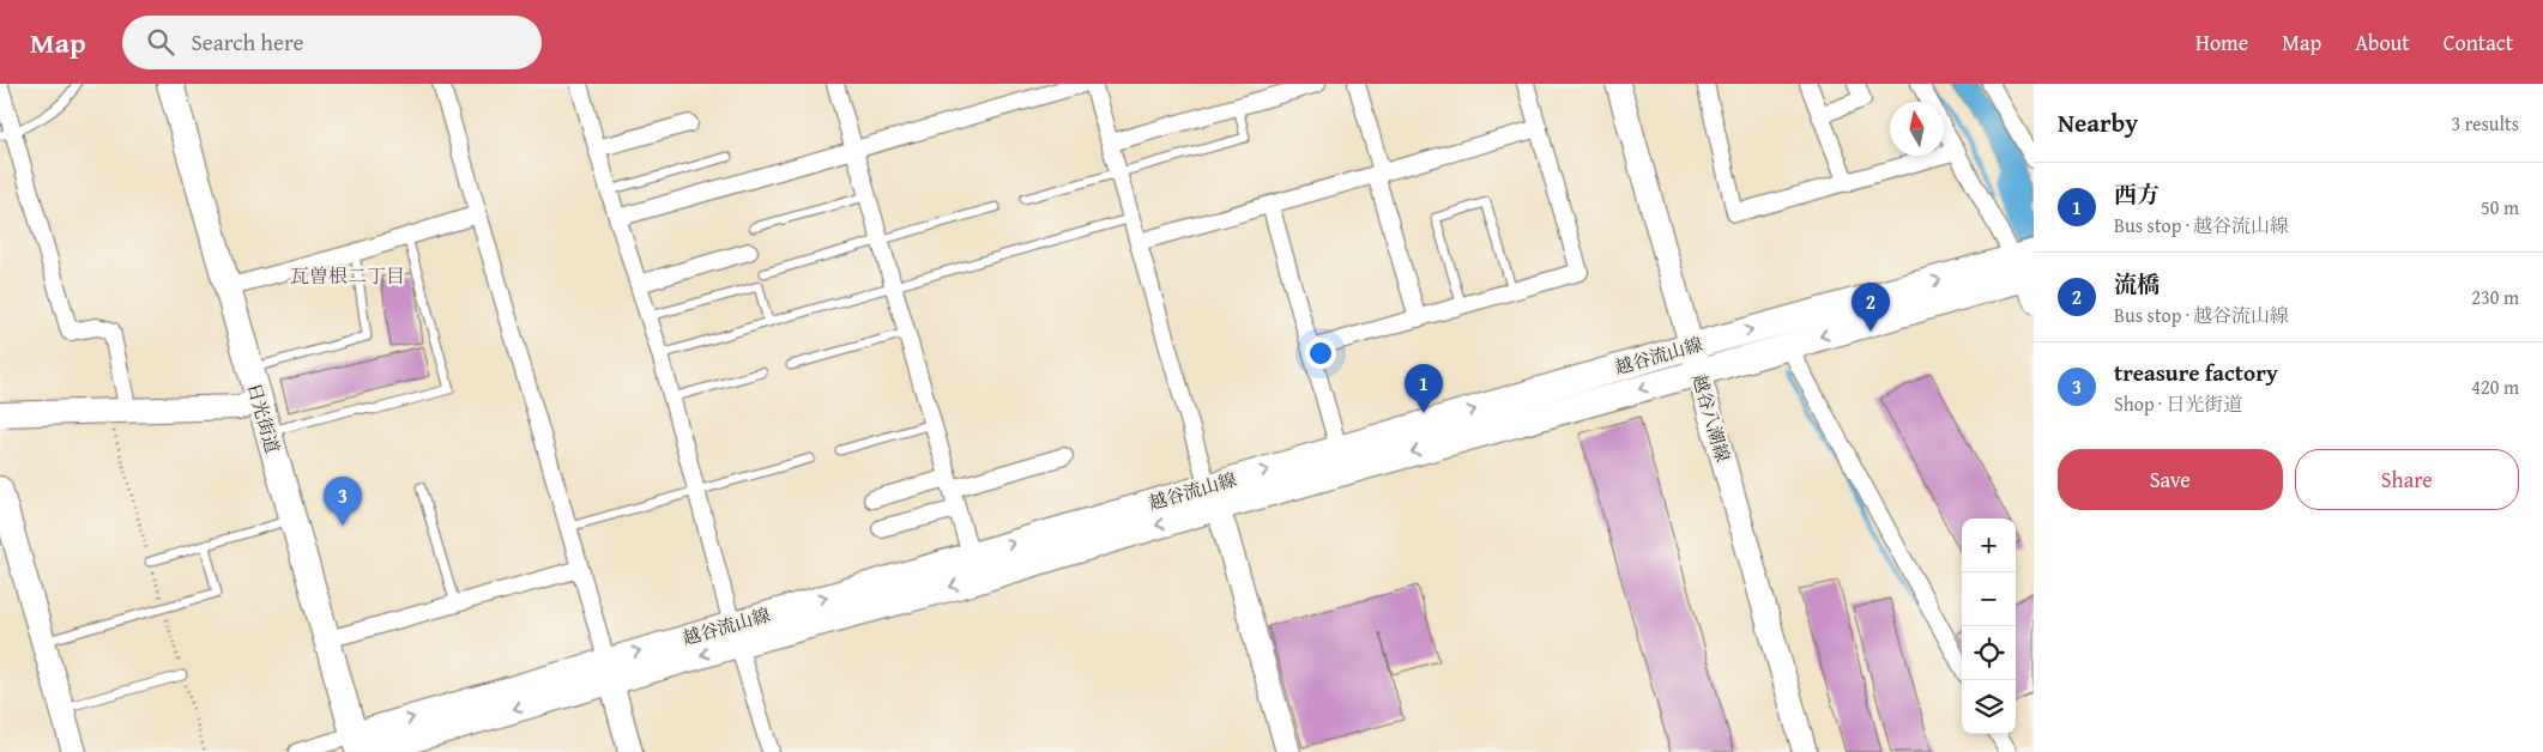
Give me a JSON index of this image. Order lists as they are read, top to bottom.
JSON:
{
  "streets": {
    "main road": ["越谷流山線", "日光街道"],
    "street": ["越谷八潮線"]
  },
  "crossings": [
    ["越谷流山線", "日光街道"],
    ["越谷流山線", "越谷八潮線"]
  ],
  "districts": ["瓦曽根二丁目"],
  "north": "top",
  "page": {
    "header": "Map",
    "search": "Search here",
    "nav": [
      "Home",
      "Map",
      "About",
      "Contact"
    ],
    "heading": ["Nearby", "3 results"],
    "list": [
      {
        "mark": "1",
        "name": "西方",
        "note": "Bus stop · 越谷流山線",
        "value": "50 m"
      },
      {
        "mark": "2",
        "name": "流橋",
        "note": "Bus stop · 越谷流山線",
        "value": "230 m"
      },
      {
        "mark": "3",
        "name": "treasure factory",
        "note": "Shop · 日光街道",
        "value": "420 m"
      }
    ],
    "pins": ["2", "1", "3"],
    "buttons": ["Save", "Share"],
    "map_buttons": ["+", "−"]
  }
}
